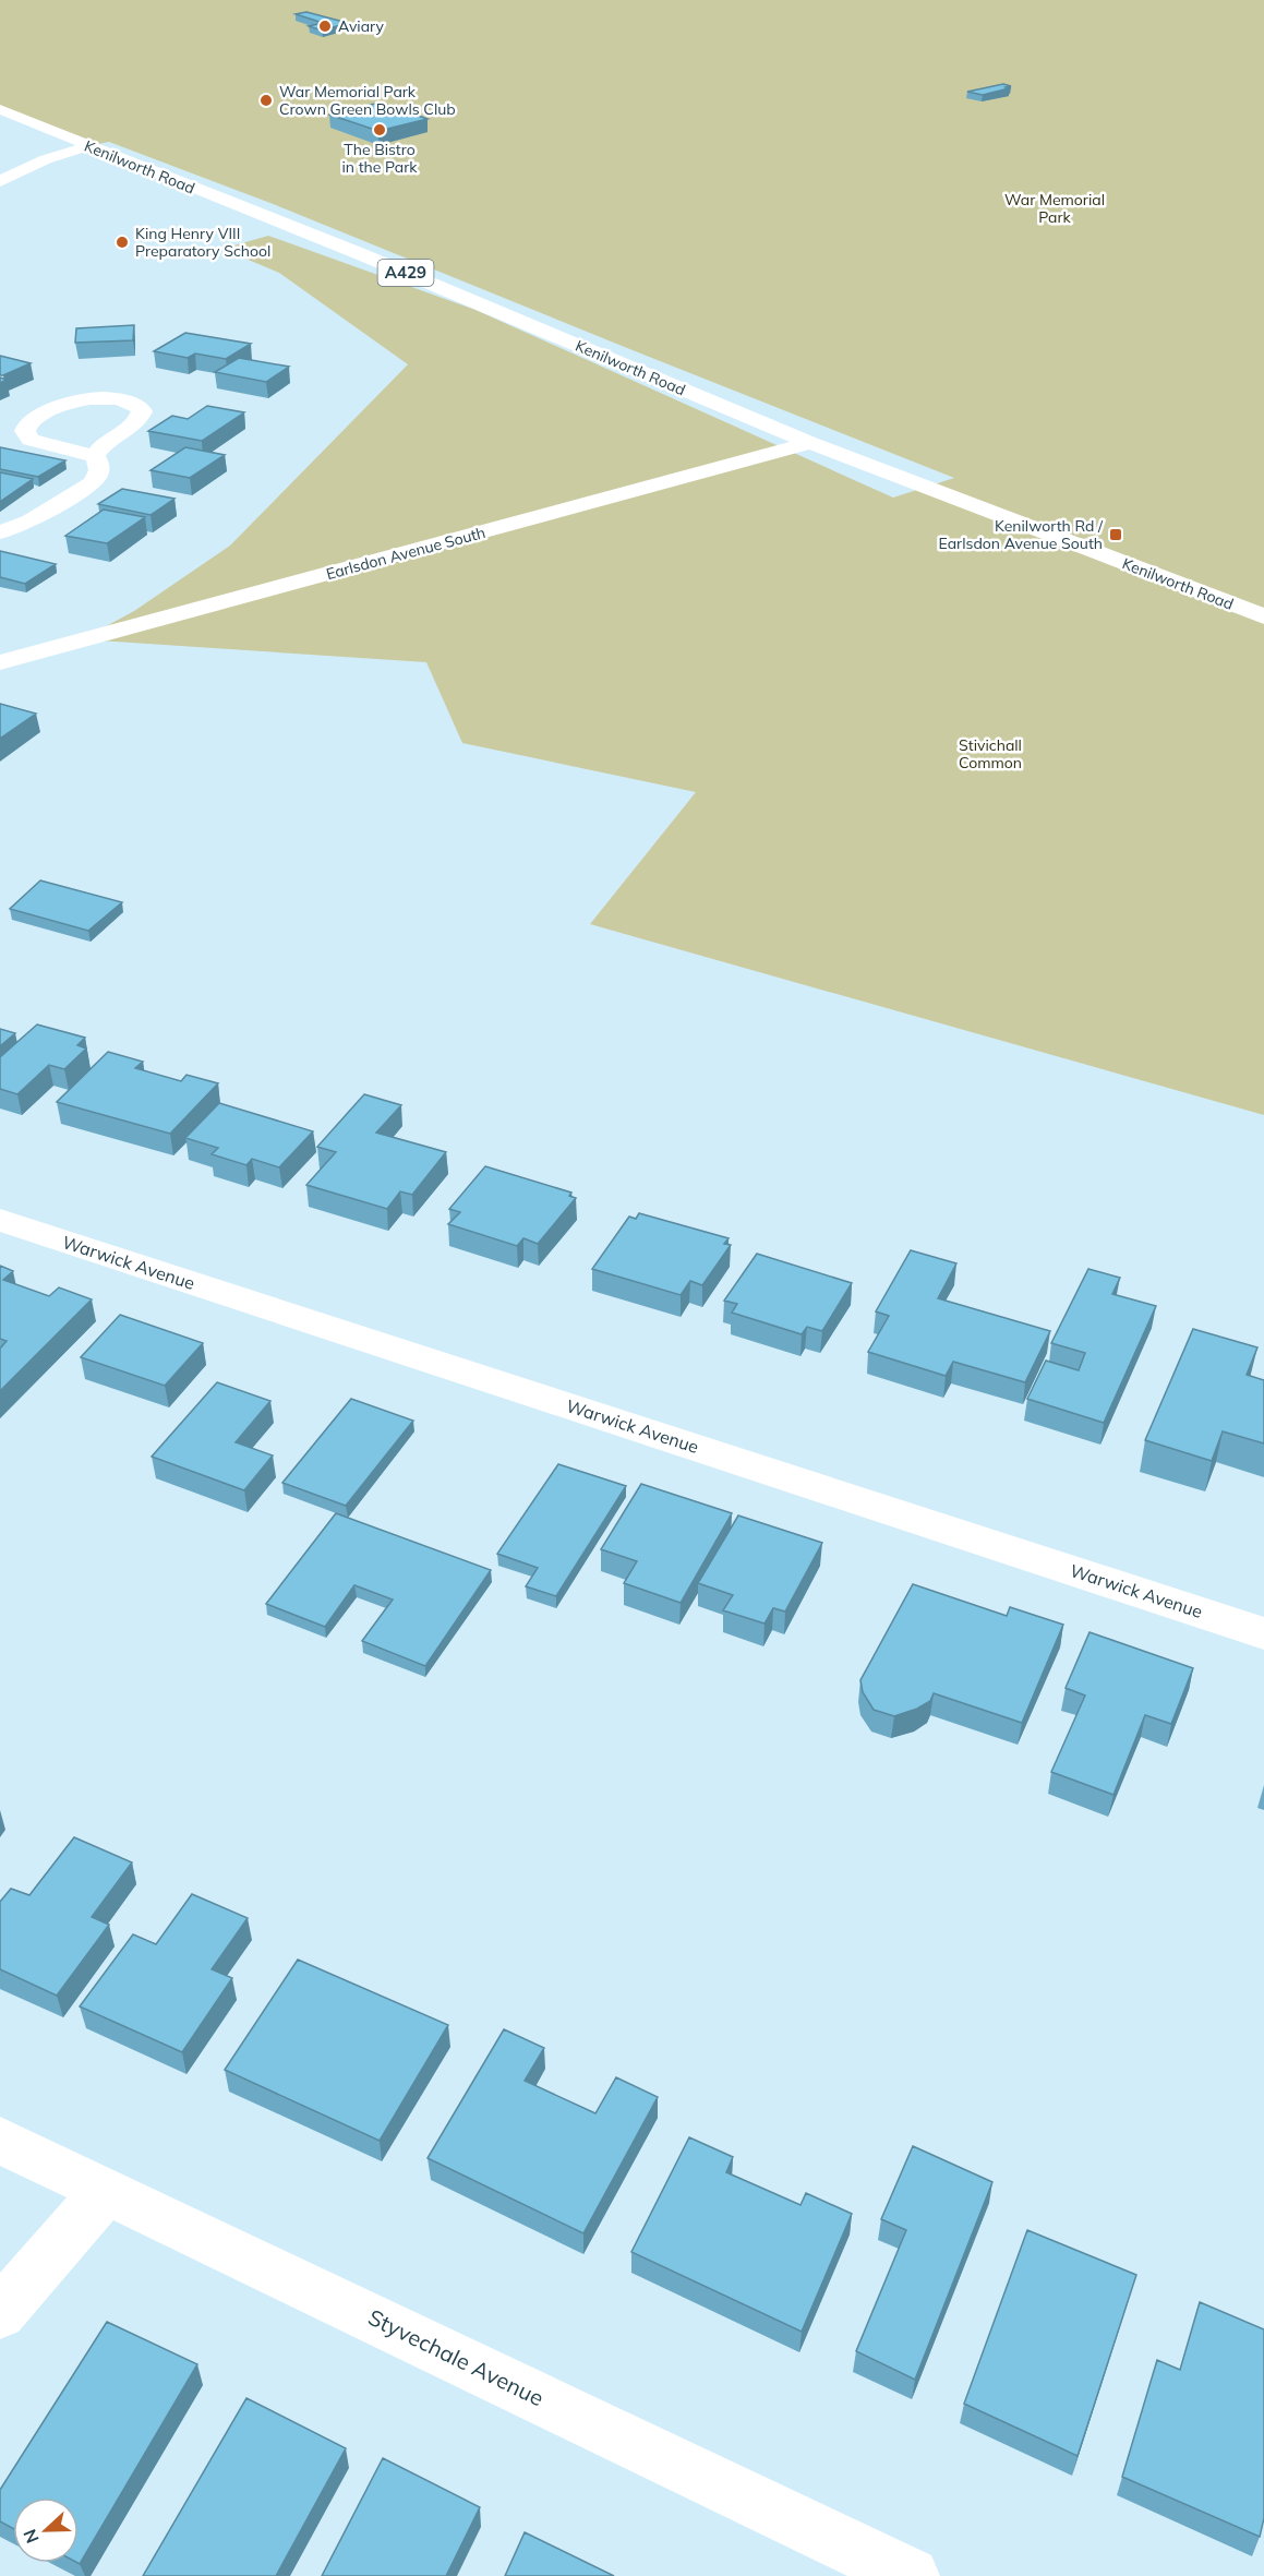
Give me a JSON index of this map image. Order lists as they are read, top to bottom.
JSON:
{
  "streets": {
    "main road": [
      "Kenilworth Road",
      "A429",
      "Earlsdon Avenue South",
      "Warwick Avenue",
      "Styvechale Avenue"
    ]
  },
  "crossings": [
    ["Kenilworth Road", "Earlsdon Avenue South"]
  ],
  "parks": ["War Memorial Park", "Stivichall Common"],
  "places": {
    "other": [
      "Aviary",
      "War Memorial Park Crown Green Bowls Club",
      "The Bistro in the Park",
      "King Henry VIII Preparatory School"
    ],
    "transit": ["Kenilworth Rd / Earlsdon Avenue South"]
  },
  "north": "left"
}
